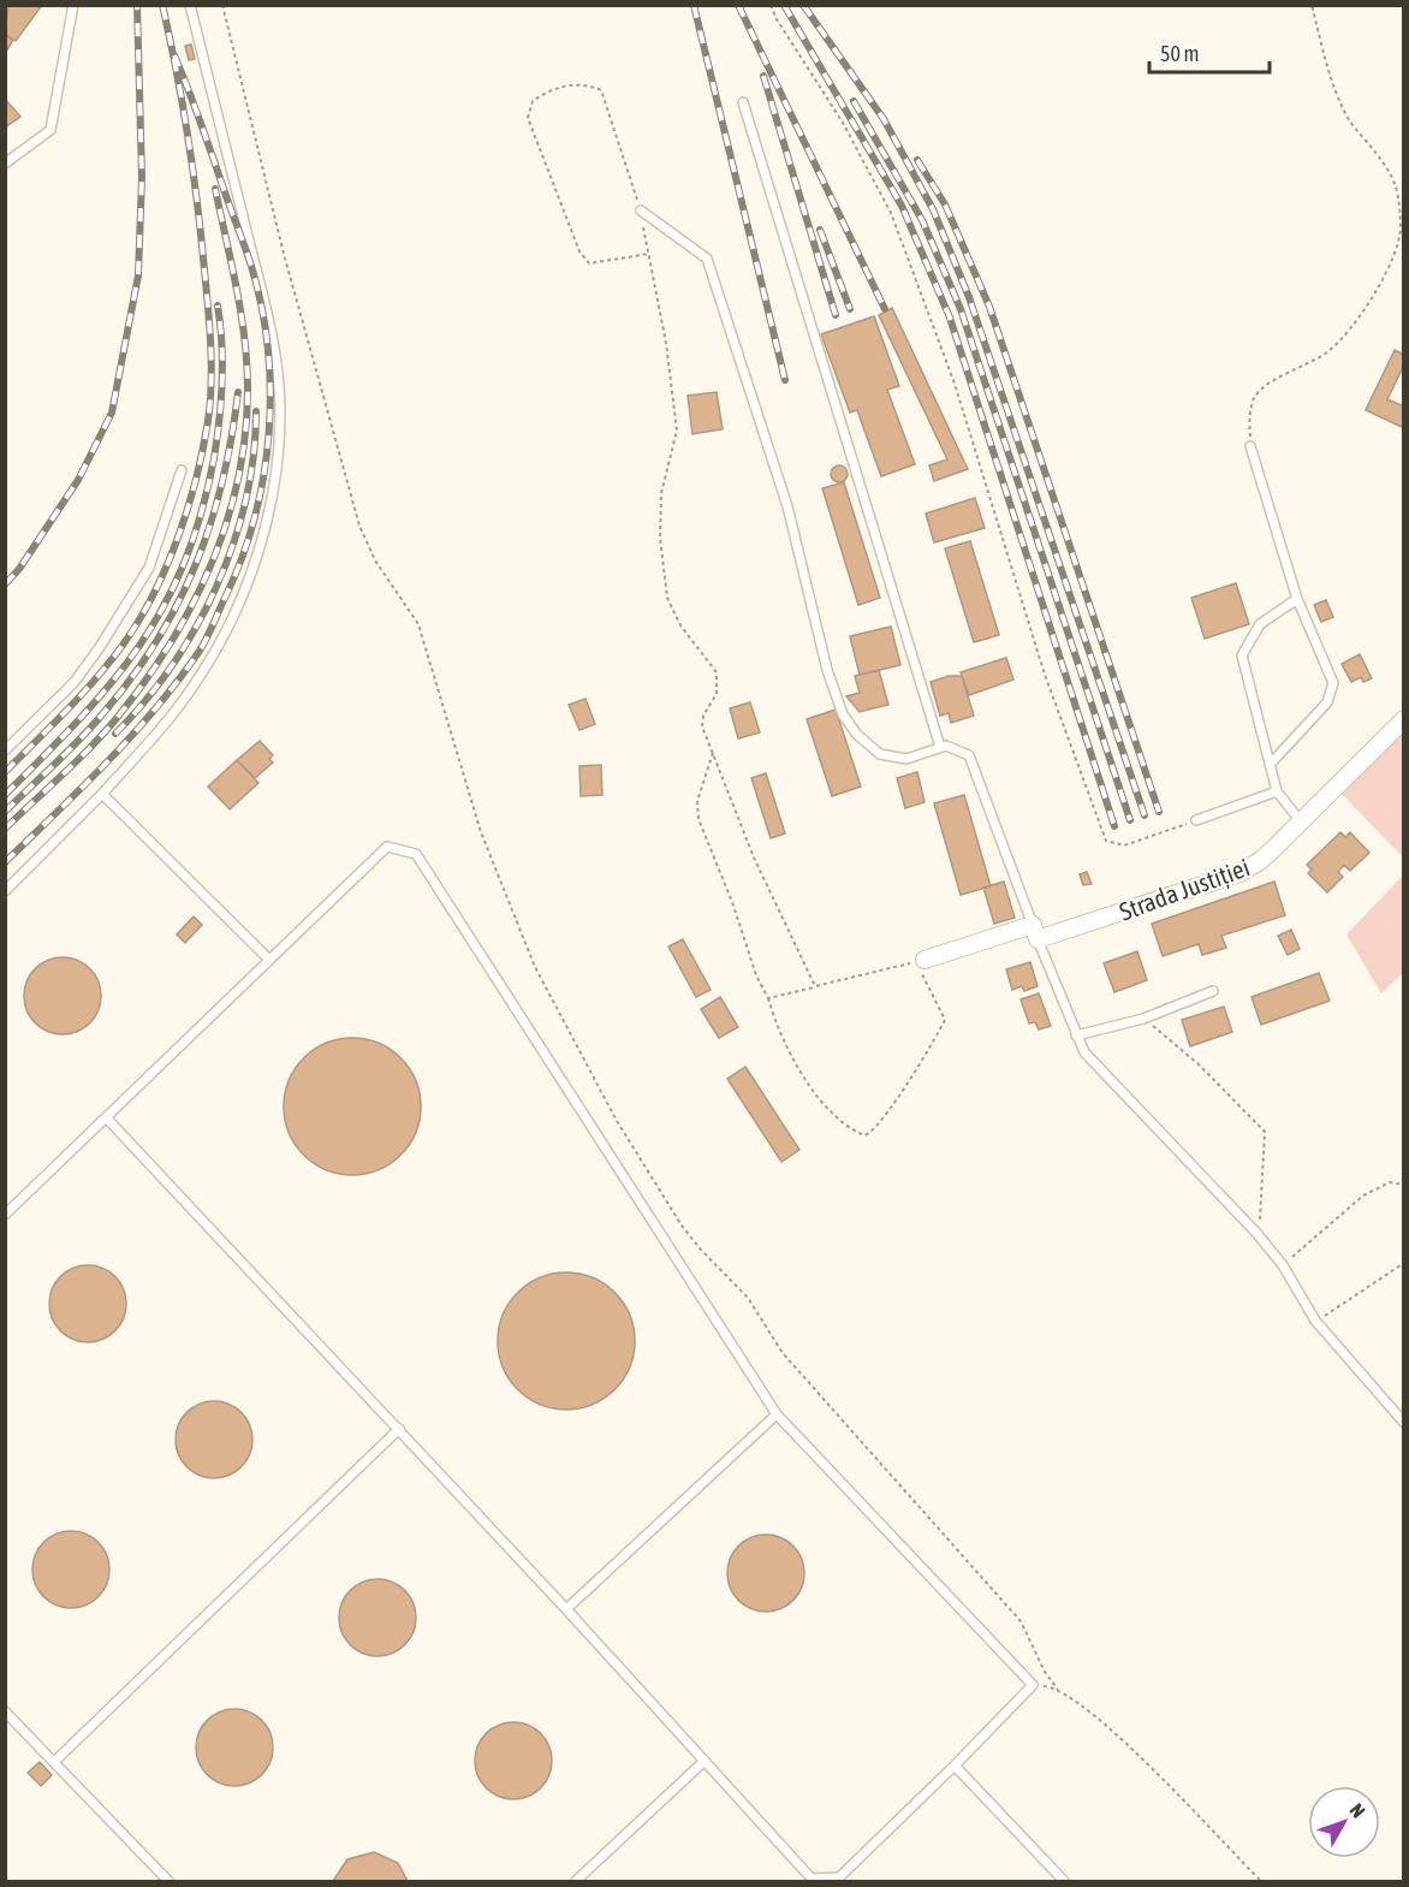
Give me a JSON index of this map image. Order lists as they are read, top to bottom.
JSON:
{
  "streets": {
    "street": ["Strada Justiției"]
  },
  "scale_bar": "50 m",
  "north": "top right"
}
